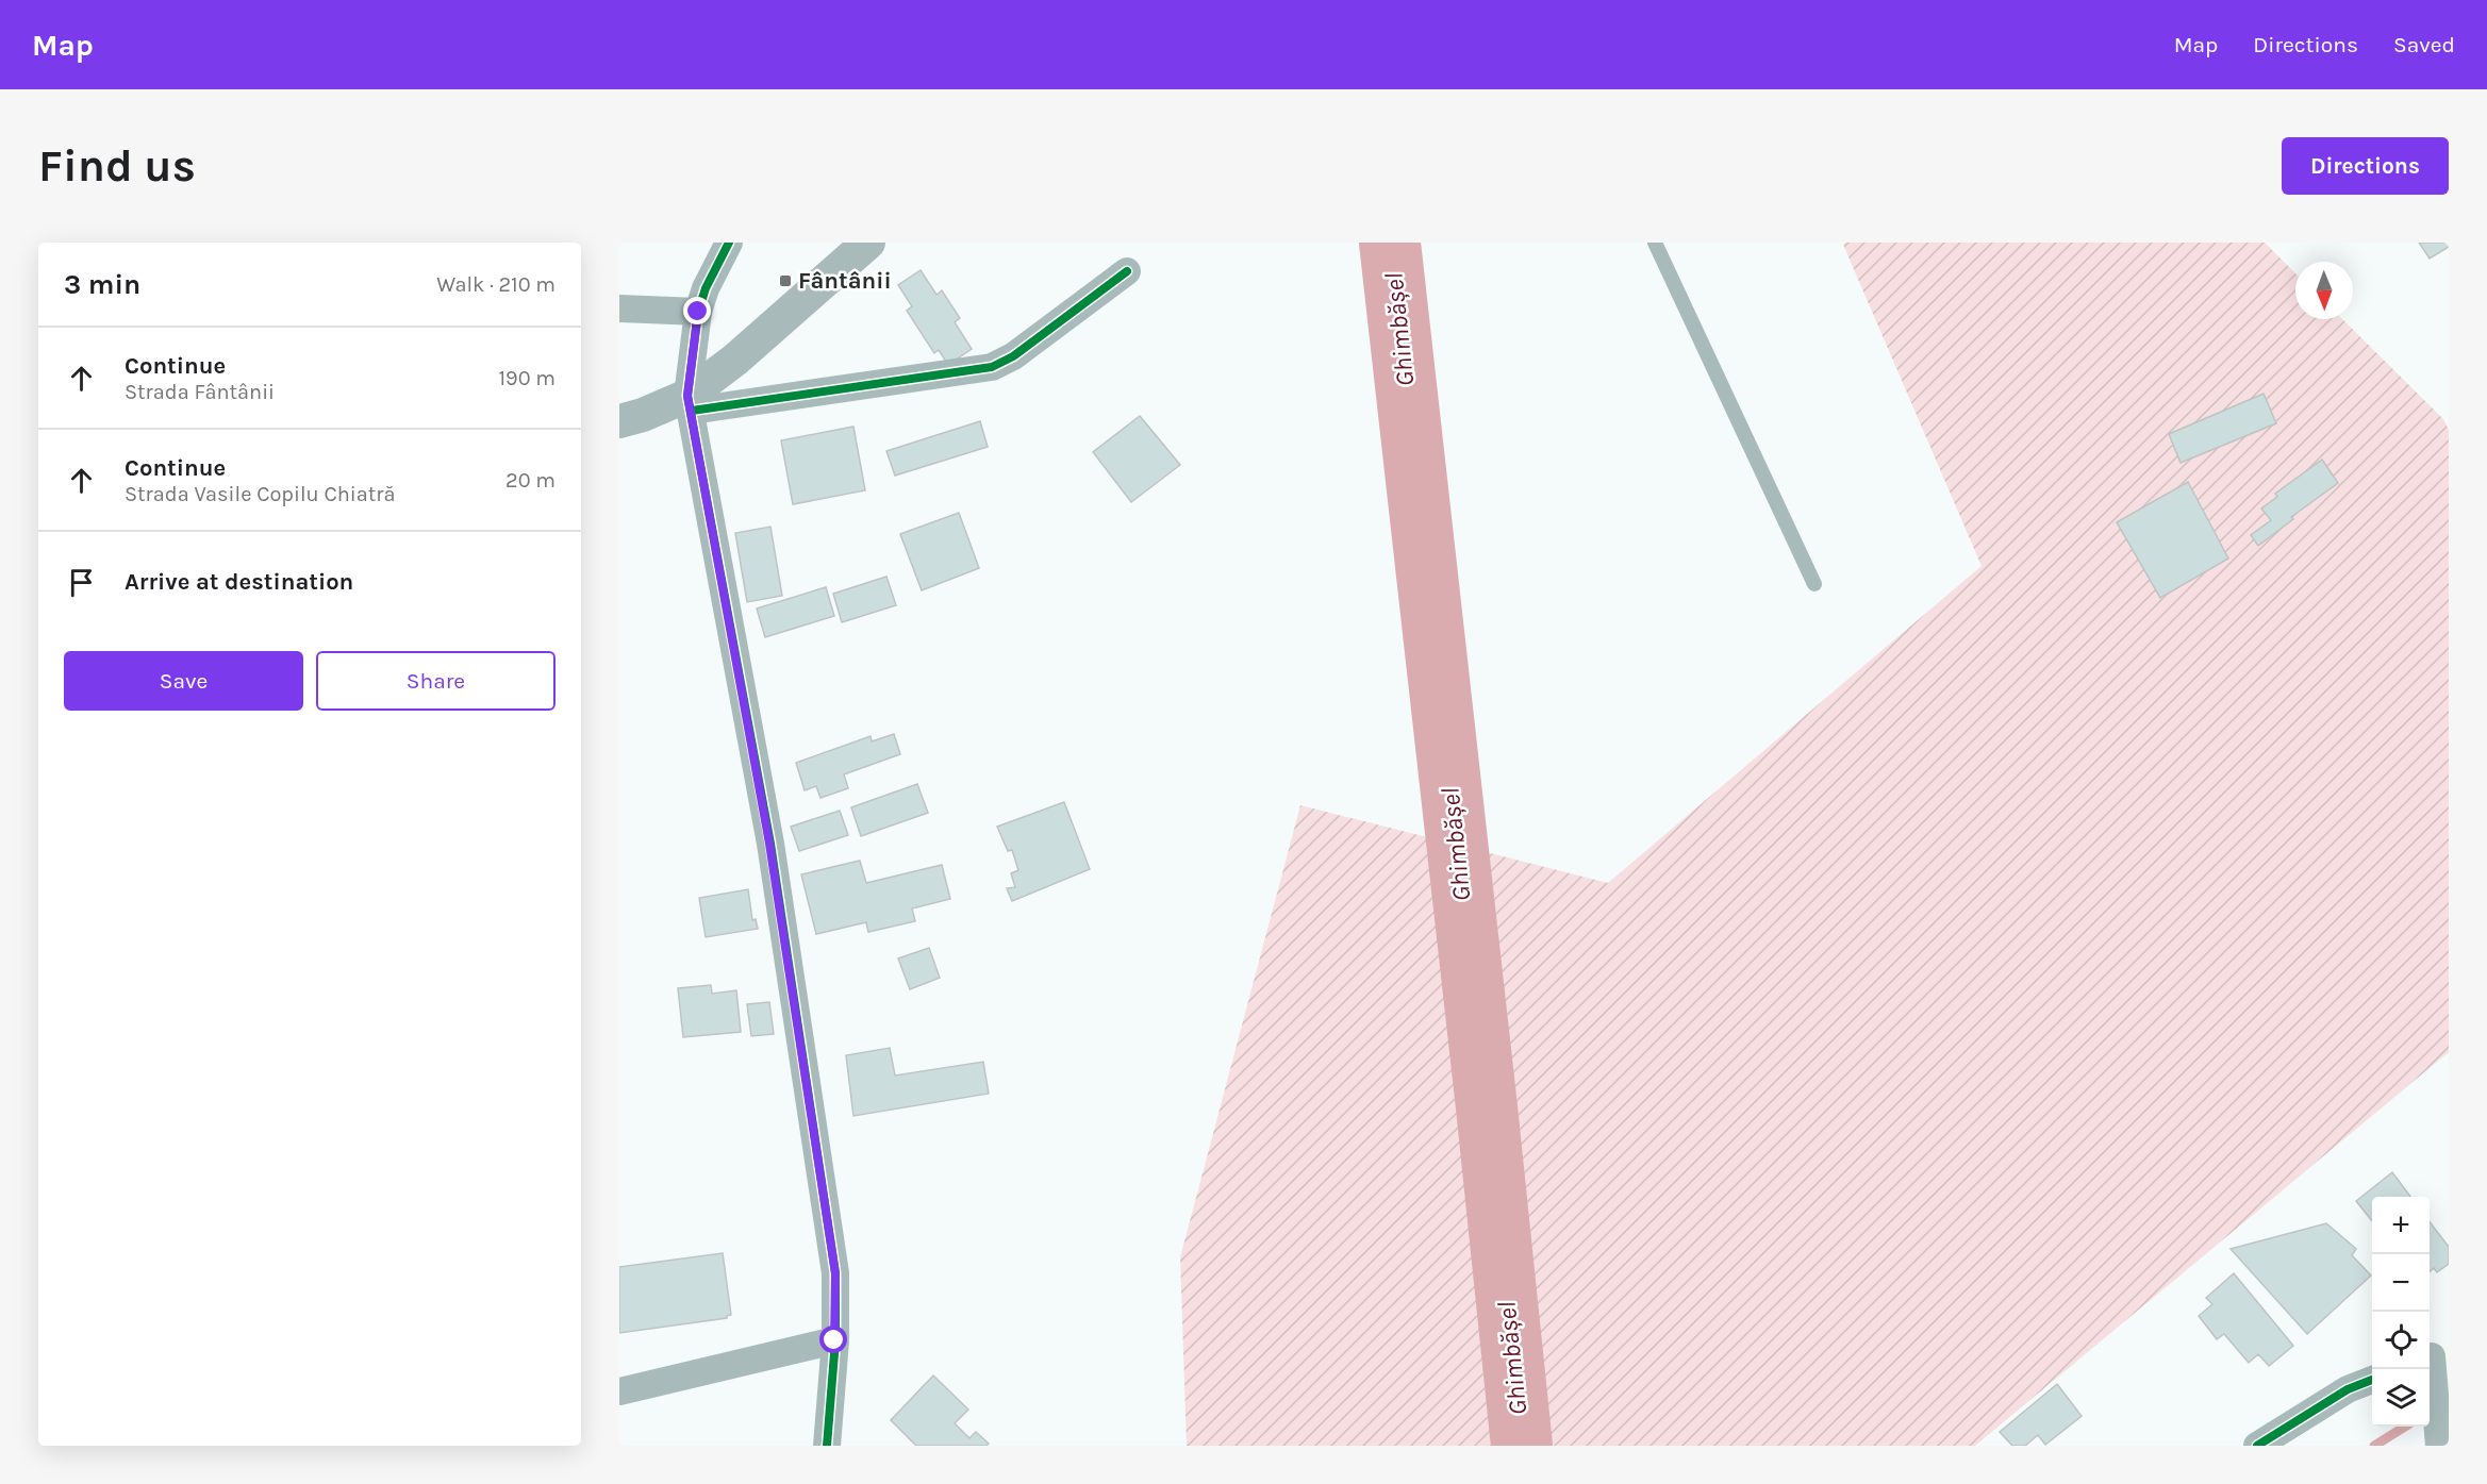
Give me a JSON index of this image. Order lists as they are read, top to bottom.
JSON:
{
  "water": ["Ghimbășel"],
  "places": {
    "transit": ["Fântânii"]
  },
  "north": "bottom",
  "page": {
    "header": "Map",
    "nav": ["Map", "Directions", "Saved"],
    "buttons": [
      "Directions",
      ["Save", "Share"]
    ],
    "title": "Find us",
    "heading": ["3 min", "Walk · 210 m"],
    "list": [
      ["Continue", "Strada Fântânii", "190 m"],
      ["Continue", "Strada Vasile Copilu Chiatră", "20 m"],
      "Arrive at destination"
    ],
    "map_buttons": ["+", "−"]
  }
}
